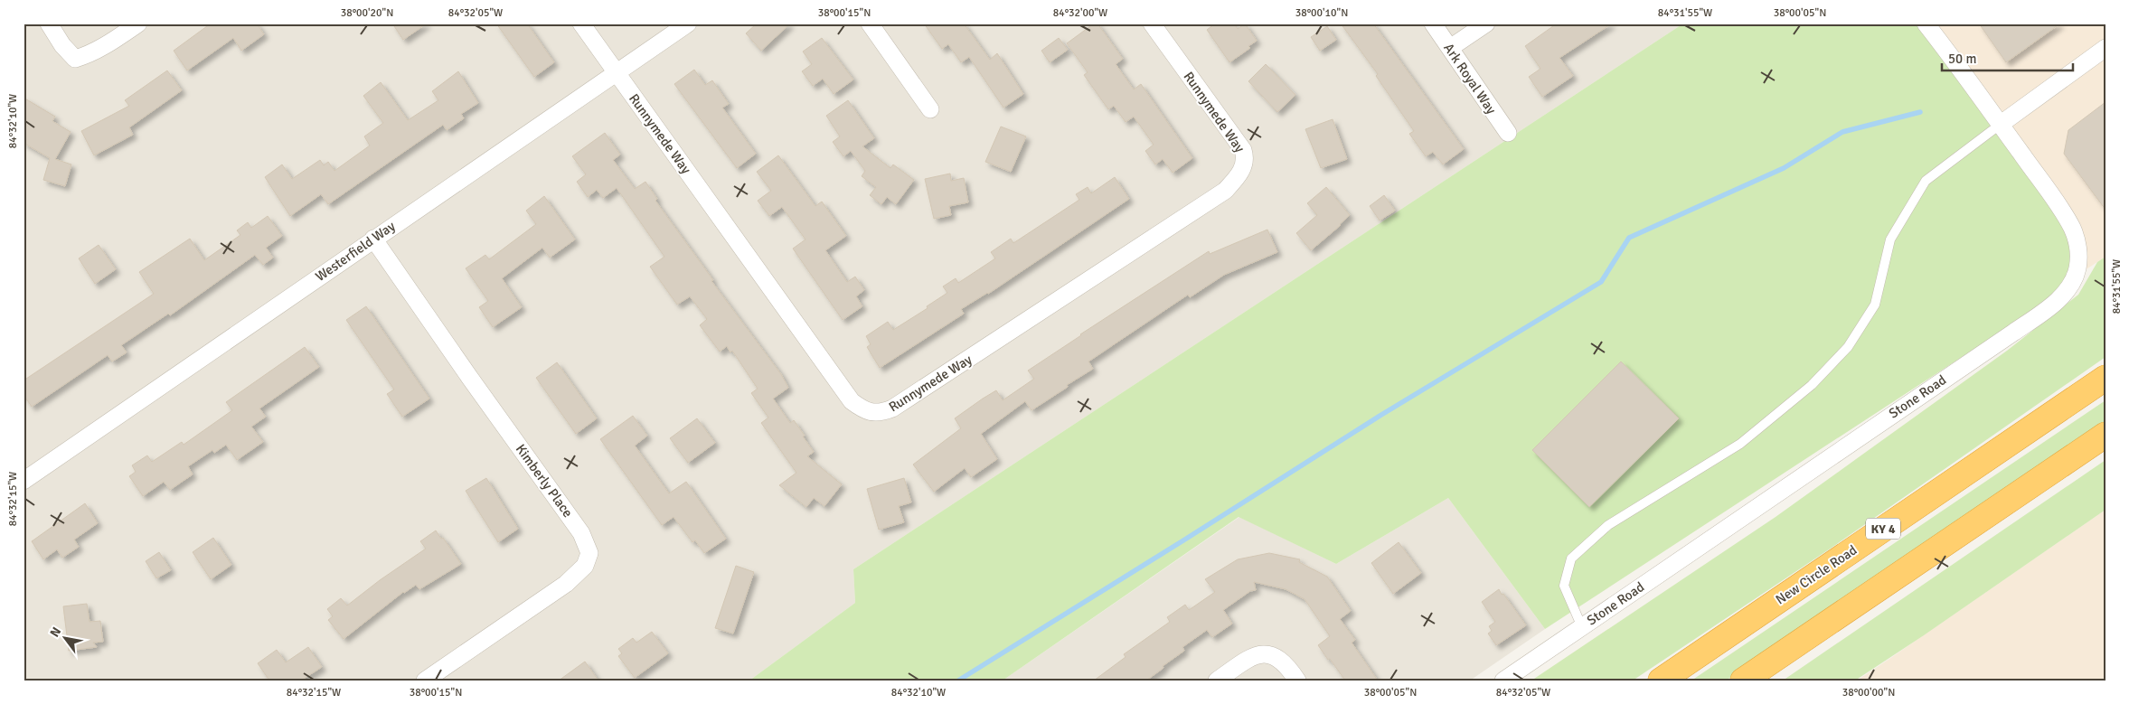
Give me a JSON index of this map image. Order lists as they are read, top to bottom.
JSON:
{
  "streets": {
    "highway": ["KY 4", "New Circle Road"],
    "street": [
      "Ark Royal Way",
      "Runnymede Way",
      "Westerfield Way",
      "Stone Road",
      "Kimberly Place"
    ]
  },
  "crossings": [
    ["Runnymede Way", "Westerfield Way"],
    ["Westerfield Way", "Kimberly Place"]
  ],
  "scale_bar": "50 m",
  "north": "top left",
  "coordinates": [
    "38°00'20\"N",
    "84°32'05\"W",
    "38°00'15\"N",
    "84°32'00\"W",
    "38°00'10\"N",
    "84°31'55\"W",
    "38°00'05\"N",
    "84°32'10\"W",
    "84°32'15\"W",
    "38°00'00\"N"
  ]
}
